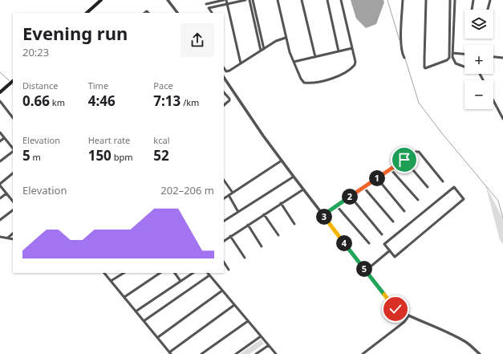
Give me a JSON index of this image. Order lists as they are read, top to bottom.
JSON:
{
  "page": {
    "map_buttons": ["+", "−"],
    "heading": ["Evening run", "20:23"],
    "stats": [
      ["Distance", "0.66 km"],
      ["Time", "4:46"],
      ["Pace", "7:13 /km"],
      ["Elevation", "5 m"],
      ["Heart rate", "150 bpm"],
      ["kcal", "52"]
    ],
    "pins": [
      "1",
      "2",
      "3",
      "4",
      "5"
    ],
    "chart": ["Elevation", "202–206 m"]
  }
}
